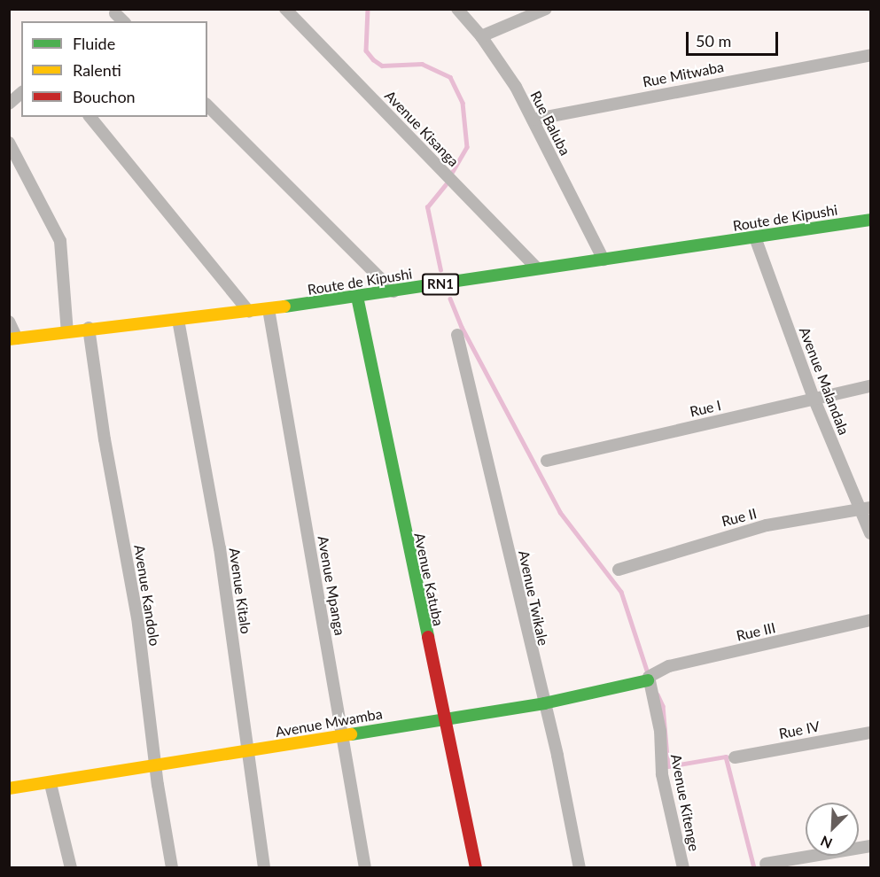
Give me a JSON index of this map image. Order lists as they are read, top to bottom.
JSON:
{
  "streets": {
    "main road": [
      "Route de Kipushi",
      "RN1",
      "Avenue Katuba",
      "Avenue Mwamba"
    ],
    "street": [
      "Rue Mitwaba",
      "Rue Baluba",
      "Avenue Kisanga",
      "Avenue Malandala",
      "Rue I",
      "Rue II",
      "Avenue Mpanga",
      "Avenue Kitalo",
      "Avenue Kandolo",
      "Avenue Twikale",
      "Rue III",
      "Rue IV",
      "Avenue Kitenge"
    ]
  },
  "crossings": [
    ["Rue Mitwaba", "Rue Baluba"],
    ["Rue Baluba", "Route de Kipushi"],
    ["Avenue Kisanga", "Route de Kipushi"],
    ["Route de Kipushi", "Avenue Malandala"],
    ["Route de Kipushi", "Avenue Katuba"],
    ["Route de Kipushi", "Avenue Mpanga"],
    ["Route de Kipushi", "Avenue Kitalo"],
    ["Route de Kipushi", "Avenue Kandolo"],
    ["Avenue Malandala", "Rue I"],
    ["Avenue Malandala", "Rue II"],
    ["Avenue Katuba", "Avenue Mwamba"],
    ["Avenue Mpanga", "Avenue Mwamba"],
    ["Avenue Kitalo", "Avenue Mwamba"],
    ["Avenue Kandolo", "Avenue Mwamba"],
    ["Avenue Twikale", "Avenue Mwamba"],
    ["Rue III", "Avenue Mwamba"],
    ["Rue III", "Avenue Kitenge"],
    ["Avenue Mwamba", "Avenue Kitenge"]
  ],
  "legend": ["Fluide", "Ralenti", "Bouchon"],
  "scale_bar": "50 m",
  "north": "bottom left"
}
